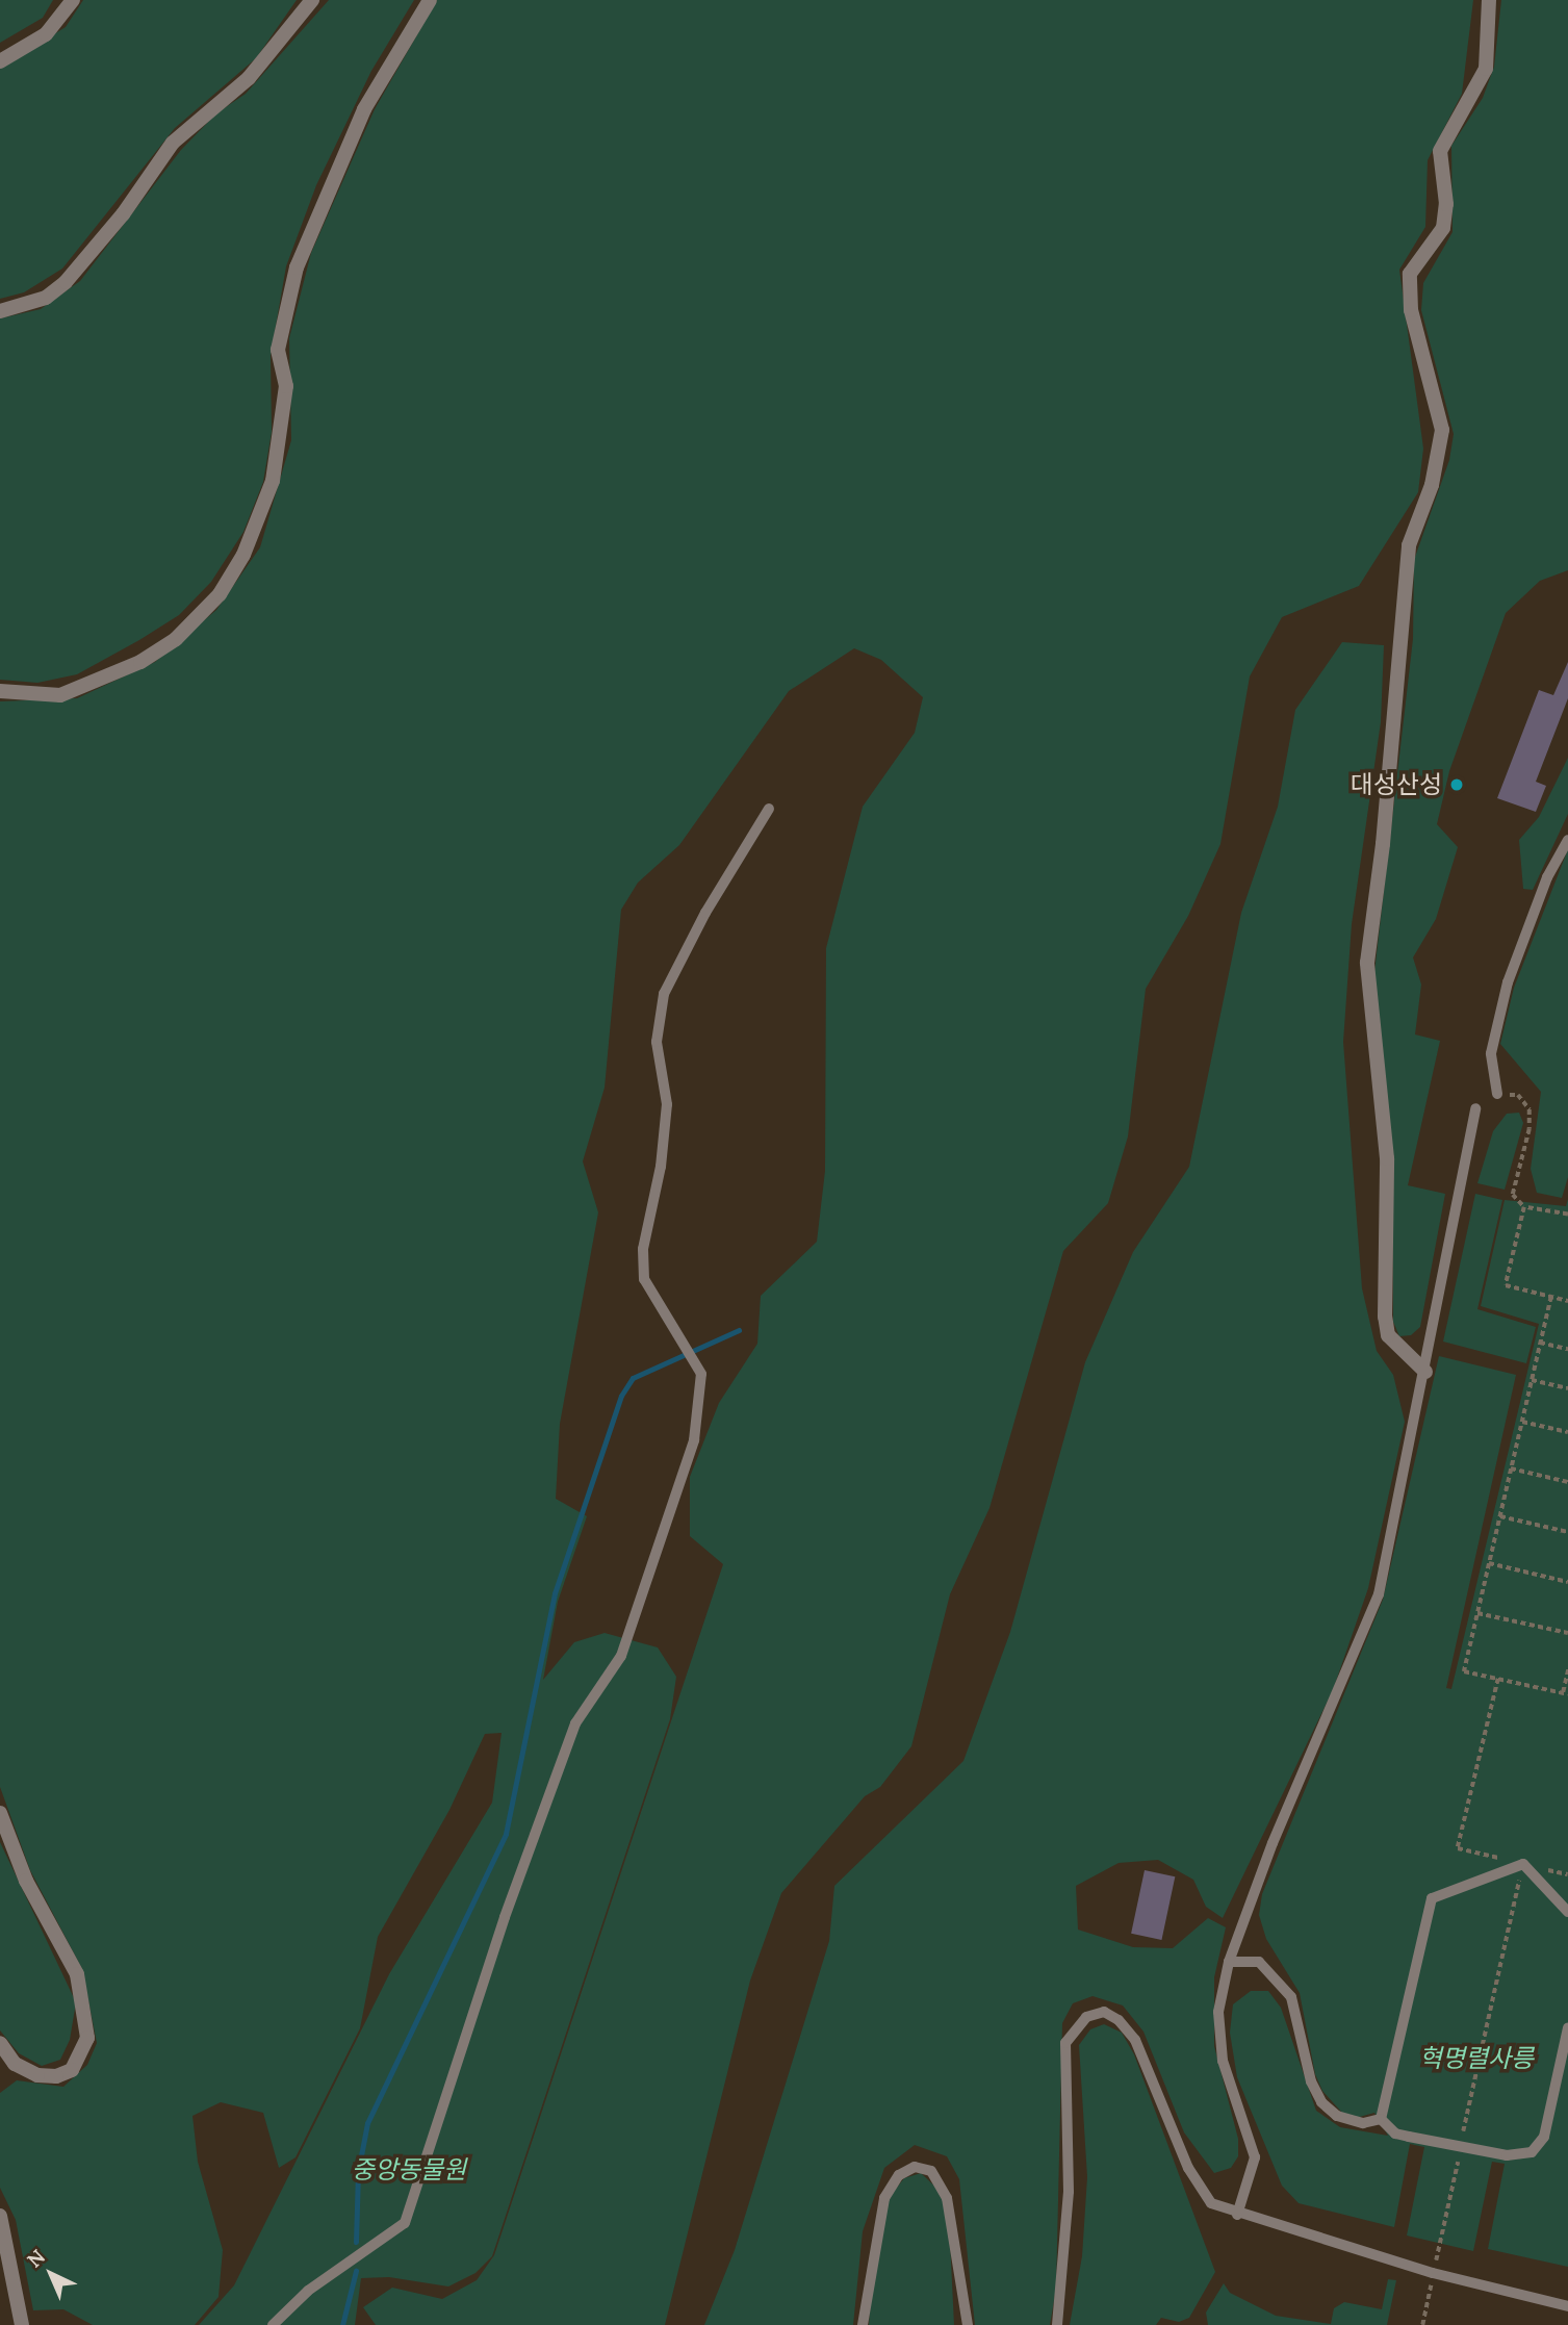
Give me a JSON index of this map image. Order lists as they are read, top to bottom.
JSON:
{
  "parks": ["혁명렬사릉", "중앙동물원"],
  "places": ["대성산성"],
  "north": "top left"
}
